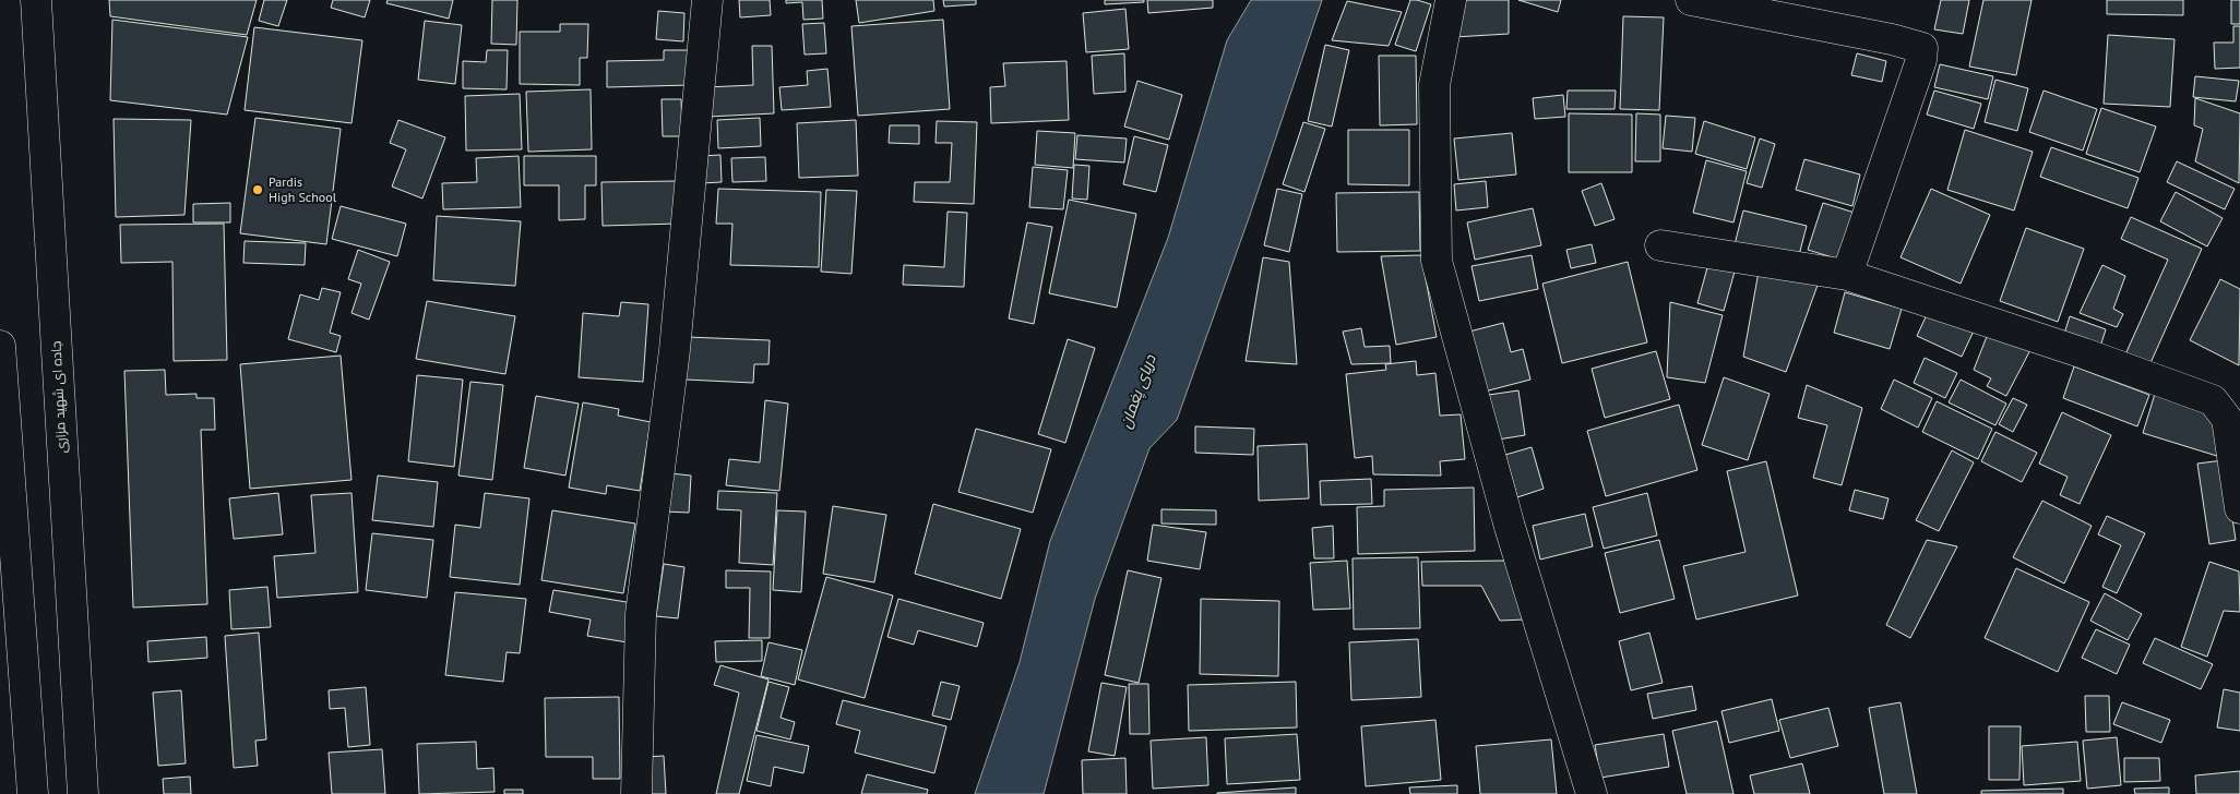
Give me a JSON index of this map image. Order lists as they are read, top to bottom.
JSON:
{
  "streets": {
    "street": ["جاده ای شهید مزاری"]
  },
  "water": ["دریای پغمان"],
  "places": ["Pardis High School"]
}
